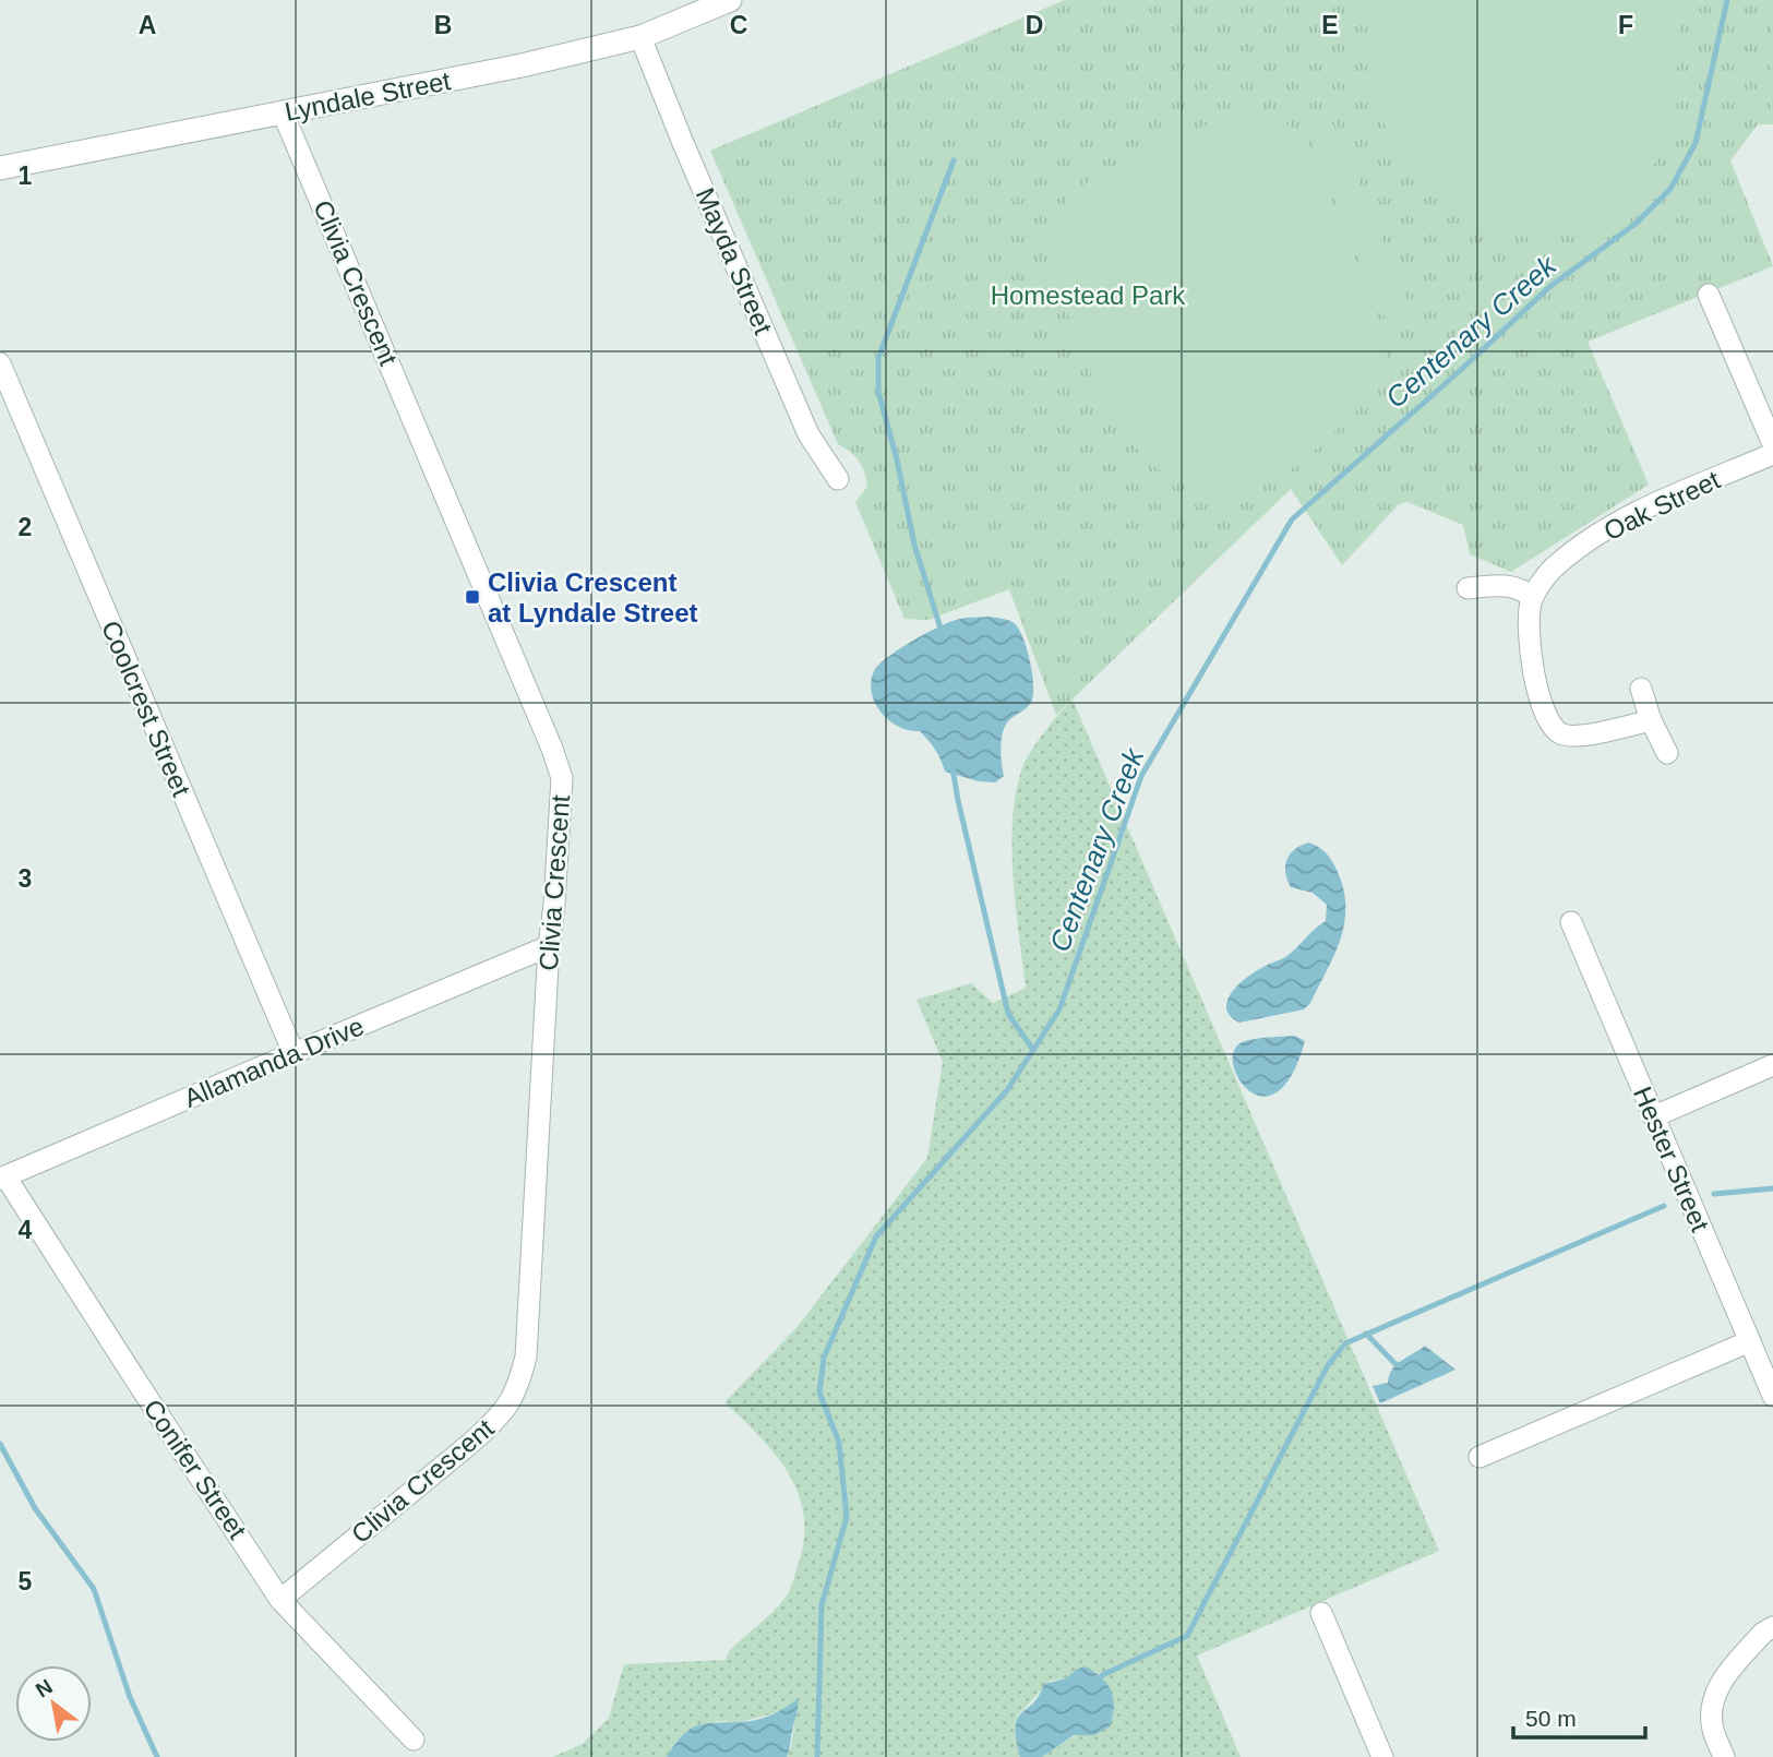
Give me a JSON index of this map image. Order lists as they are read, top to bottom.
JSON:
{
  "streets": {
    "street": [
      "Lyndale Street",
      "Mayda Street",
      "Clivia Crescent",
      "Oak Street",
      "Coolcrest Street",
      "Allamanda Drive",
      "Hester Street",
      "Conifer Street"
    ]
  },
  "crossings": [
    ["Lyndale Street", "Mayda Street"],
    ["Lyndale Street", "Clivia Crescent"],
    ["Clivia Crescent", "Allamanda Drive"],
    ["Clivia Crescent", "Conifer Street"],
    ["Coolcrest Street", "Allamanda Drive"],
    ["Allamanda Drive", "Conifer Street"]
  ],
  "water": ["Centenary Creek"],
  "parks": ["Homestead Park"],
  "places": {
    "transit": ["Clivia Crescent at Lyndale Street"]
  },
  "scale_bar": "50 m",
  "north": "top left",
  "grid": {
    "columns": [
      "A",
      "B",
      "C",
      "D",
      "E",
      "F"
    ],
    "rows": [
      "1",
      "2",
      "3",
      "4",
      "5"
    ]
  }
}
